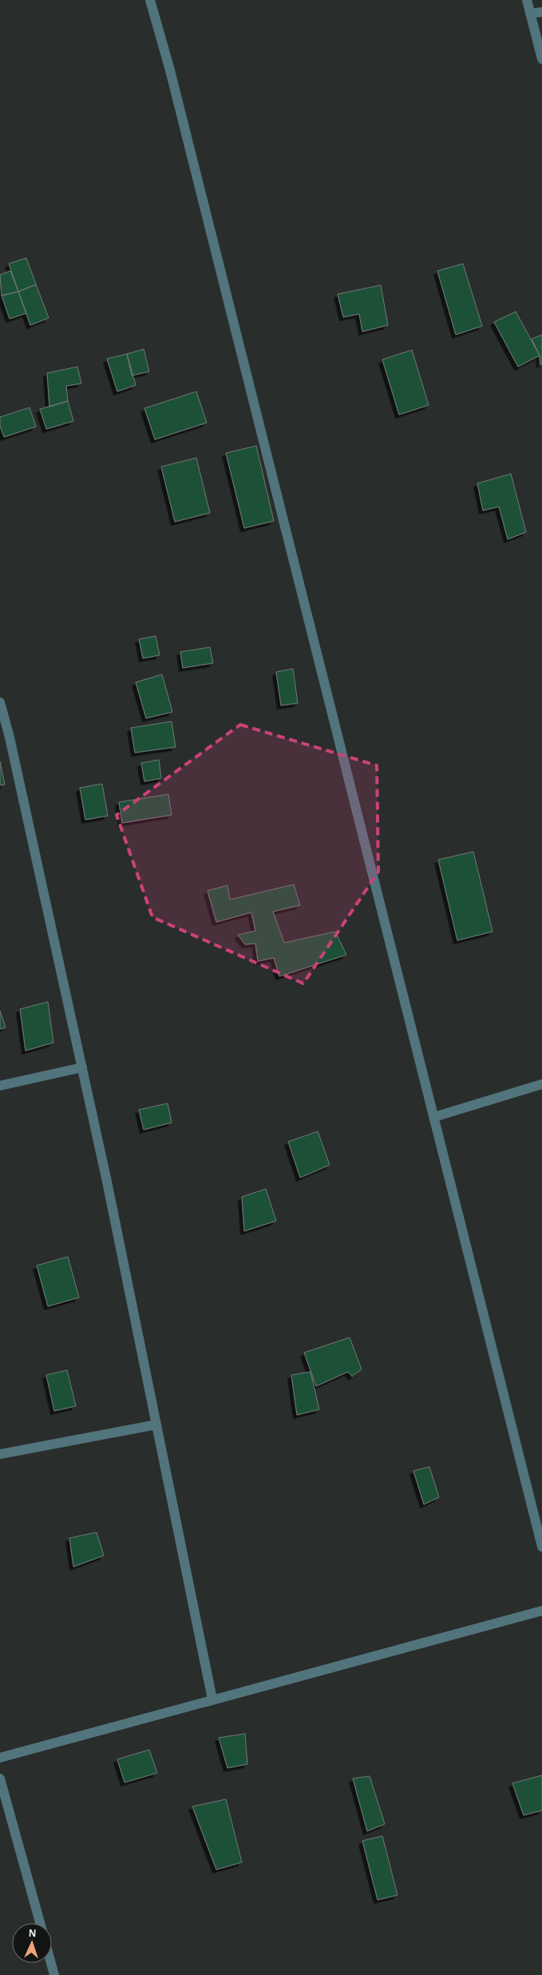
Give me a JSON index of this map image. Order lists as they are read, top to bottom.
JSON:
{
  "north": "top"
}
